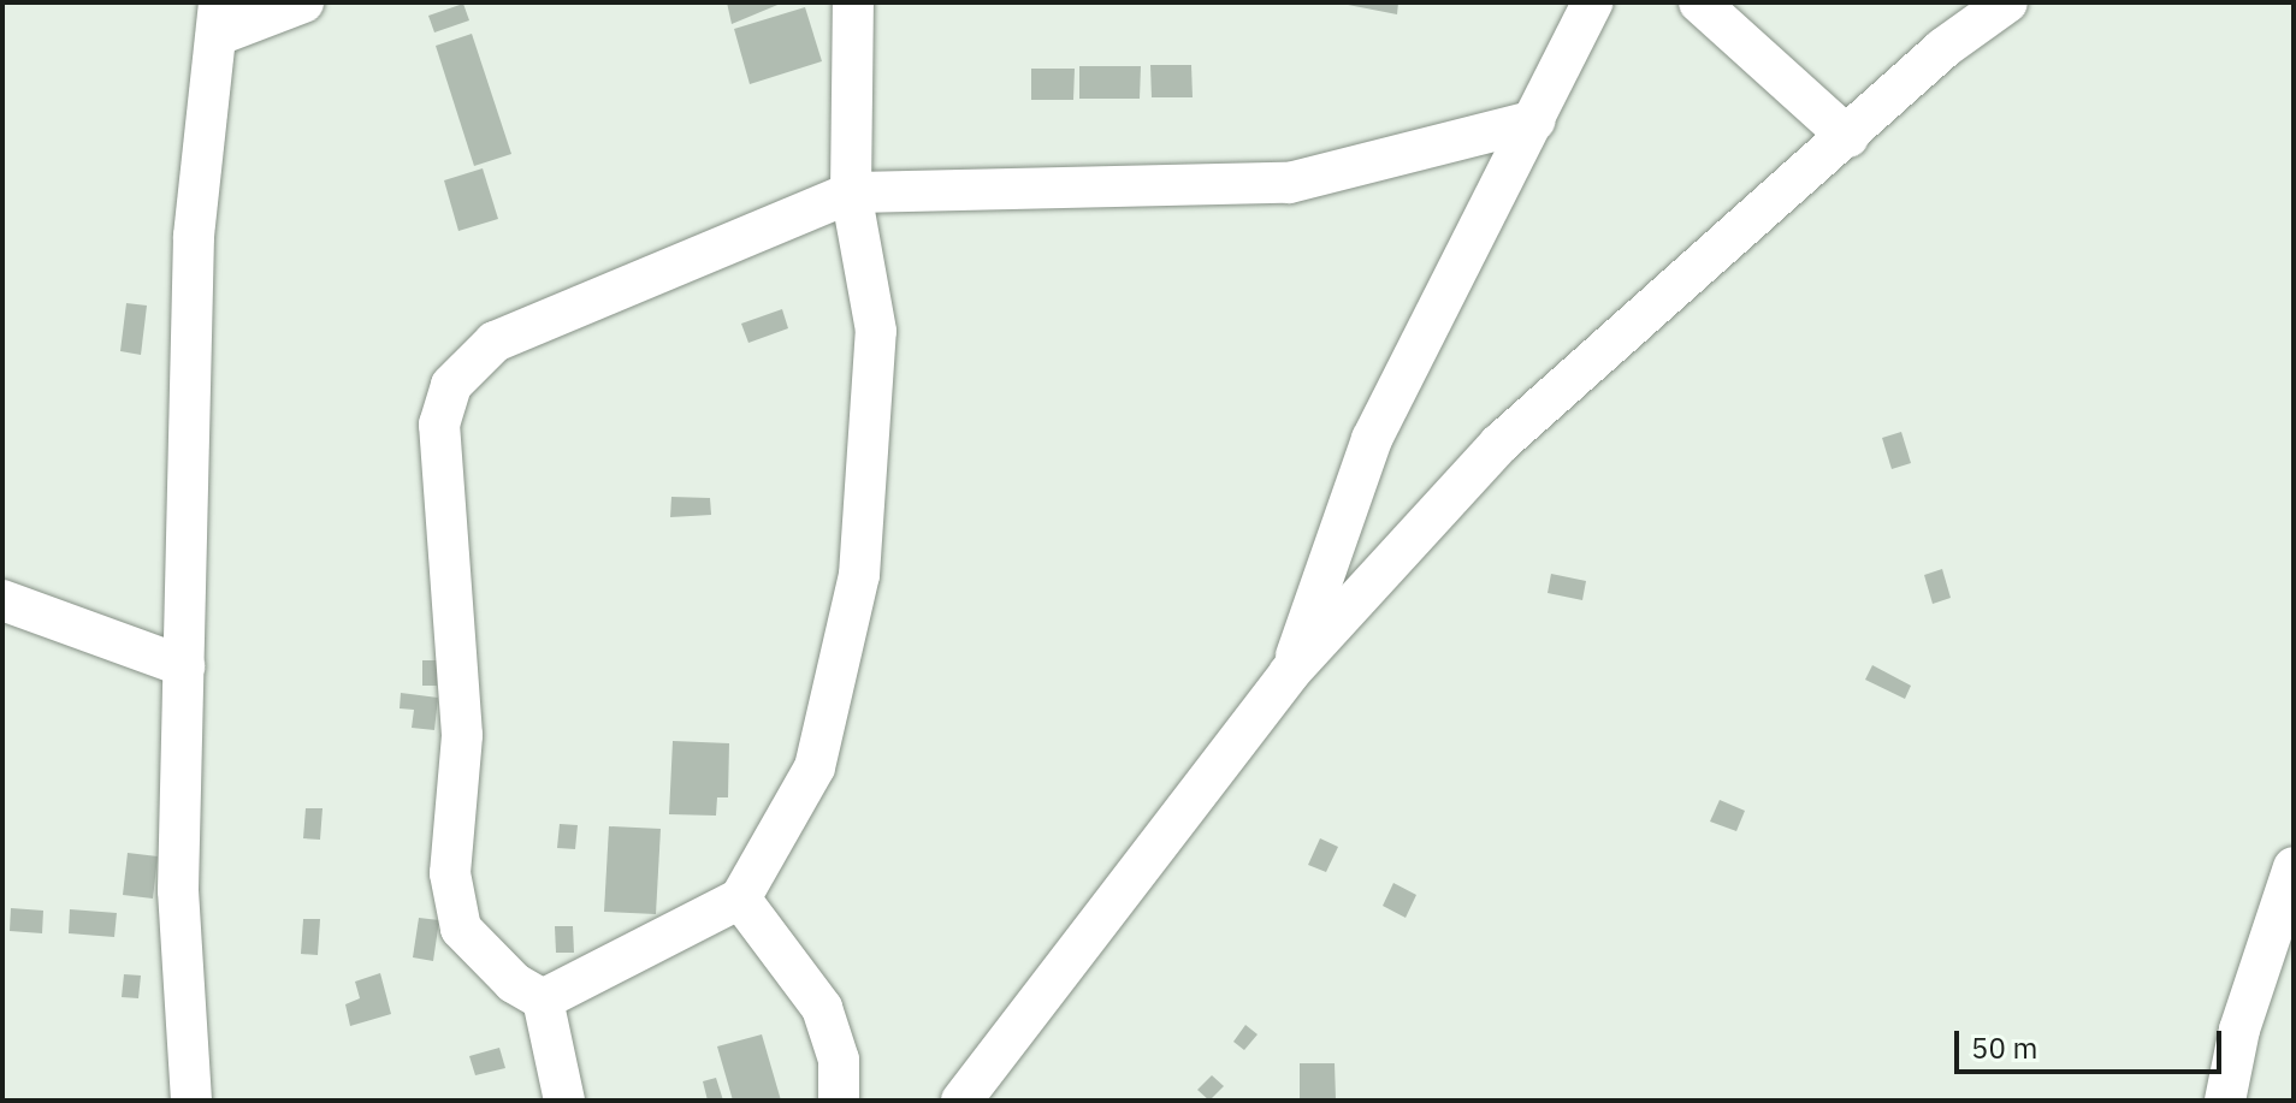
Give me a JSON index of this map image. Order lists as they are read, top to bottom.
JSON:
{
  "scale_bar": "50 m"
}
